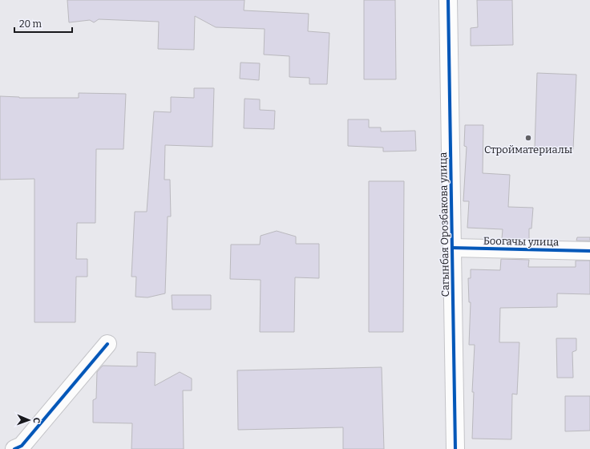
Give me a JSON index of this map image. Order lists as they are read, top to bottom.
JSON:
{
  "streets": {
    "street": ["Сагынбая Орозбакова улица", "Боогачы улица"]
  },
  "crossings": [
    ["Сагынбая Орозбакова улица", "Боогачы улица"]
  ],
  "places": ["Стройматериалы"],
  "scale_bar": "20 m",
  "north": "right"
}
